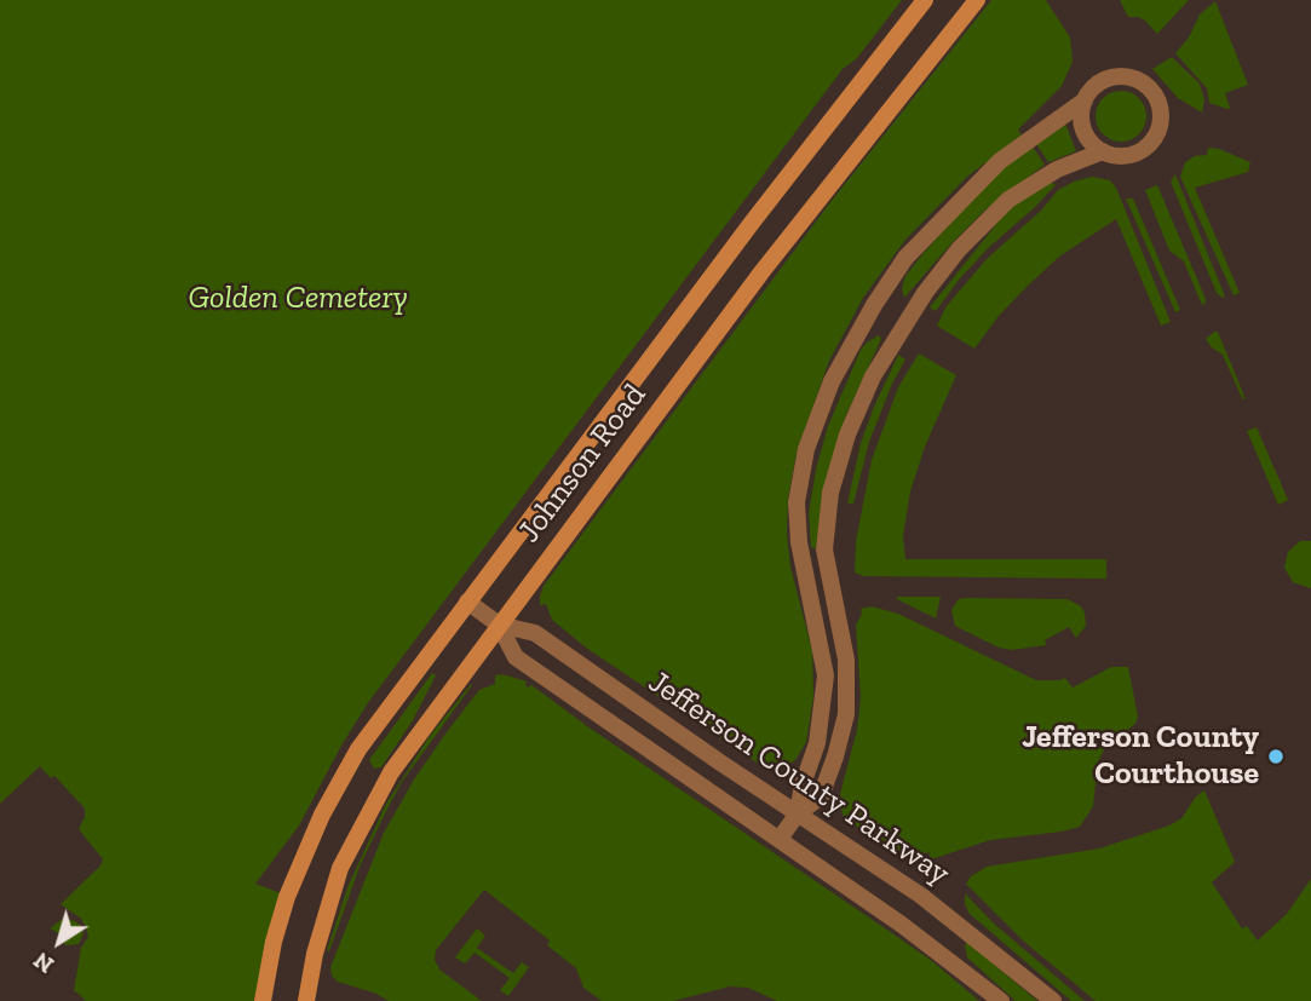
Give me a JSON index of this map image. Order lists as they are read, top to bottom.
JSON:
{
  "streets": {
    "main road": ["Johnson Road"],
    "street": ["Jefferson County Parkway"]
  },
  "crossings": [
    ["Johnson Road", "Jefferson County Parkway"]
  ],
  "parks": ["Golden Cemetery"],
  "places": ["Jefferson County Courthouse"],
  "north": "bottom left"
}
